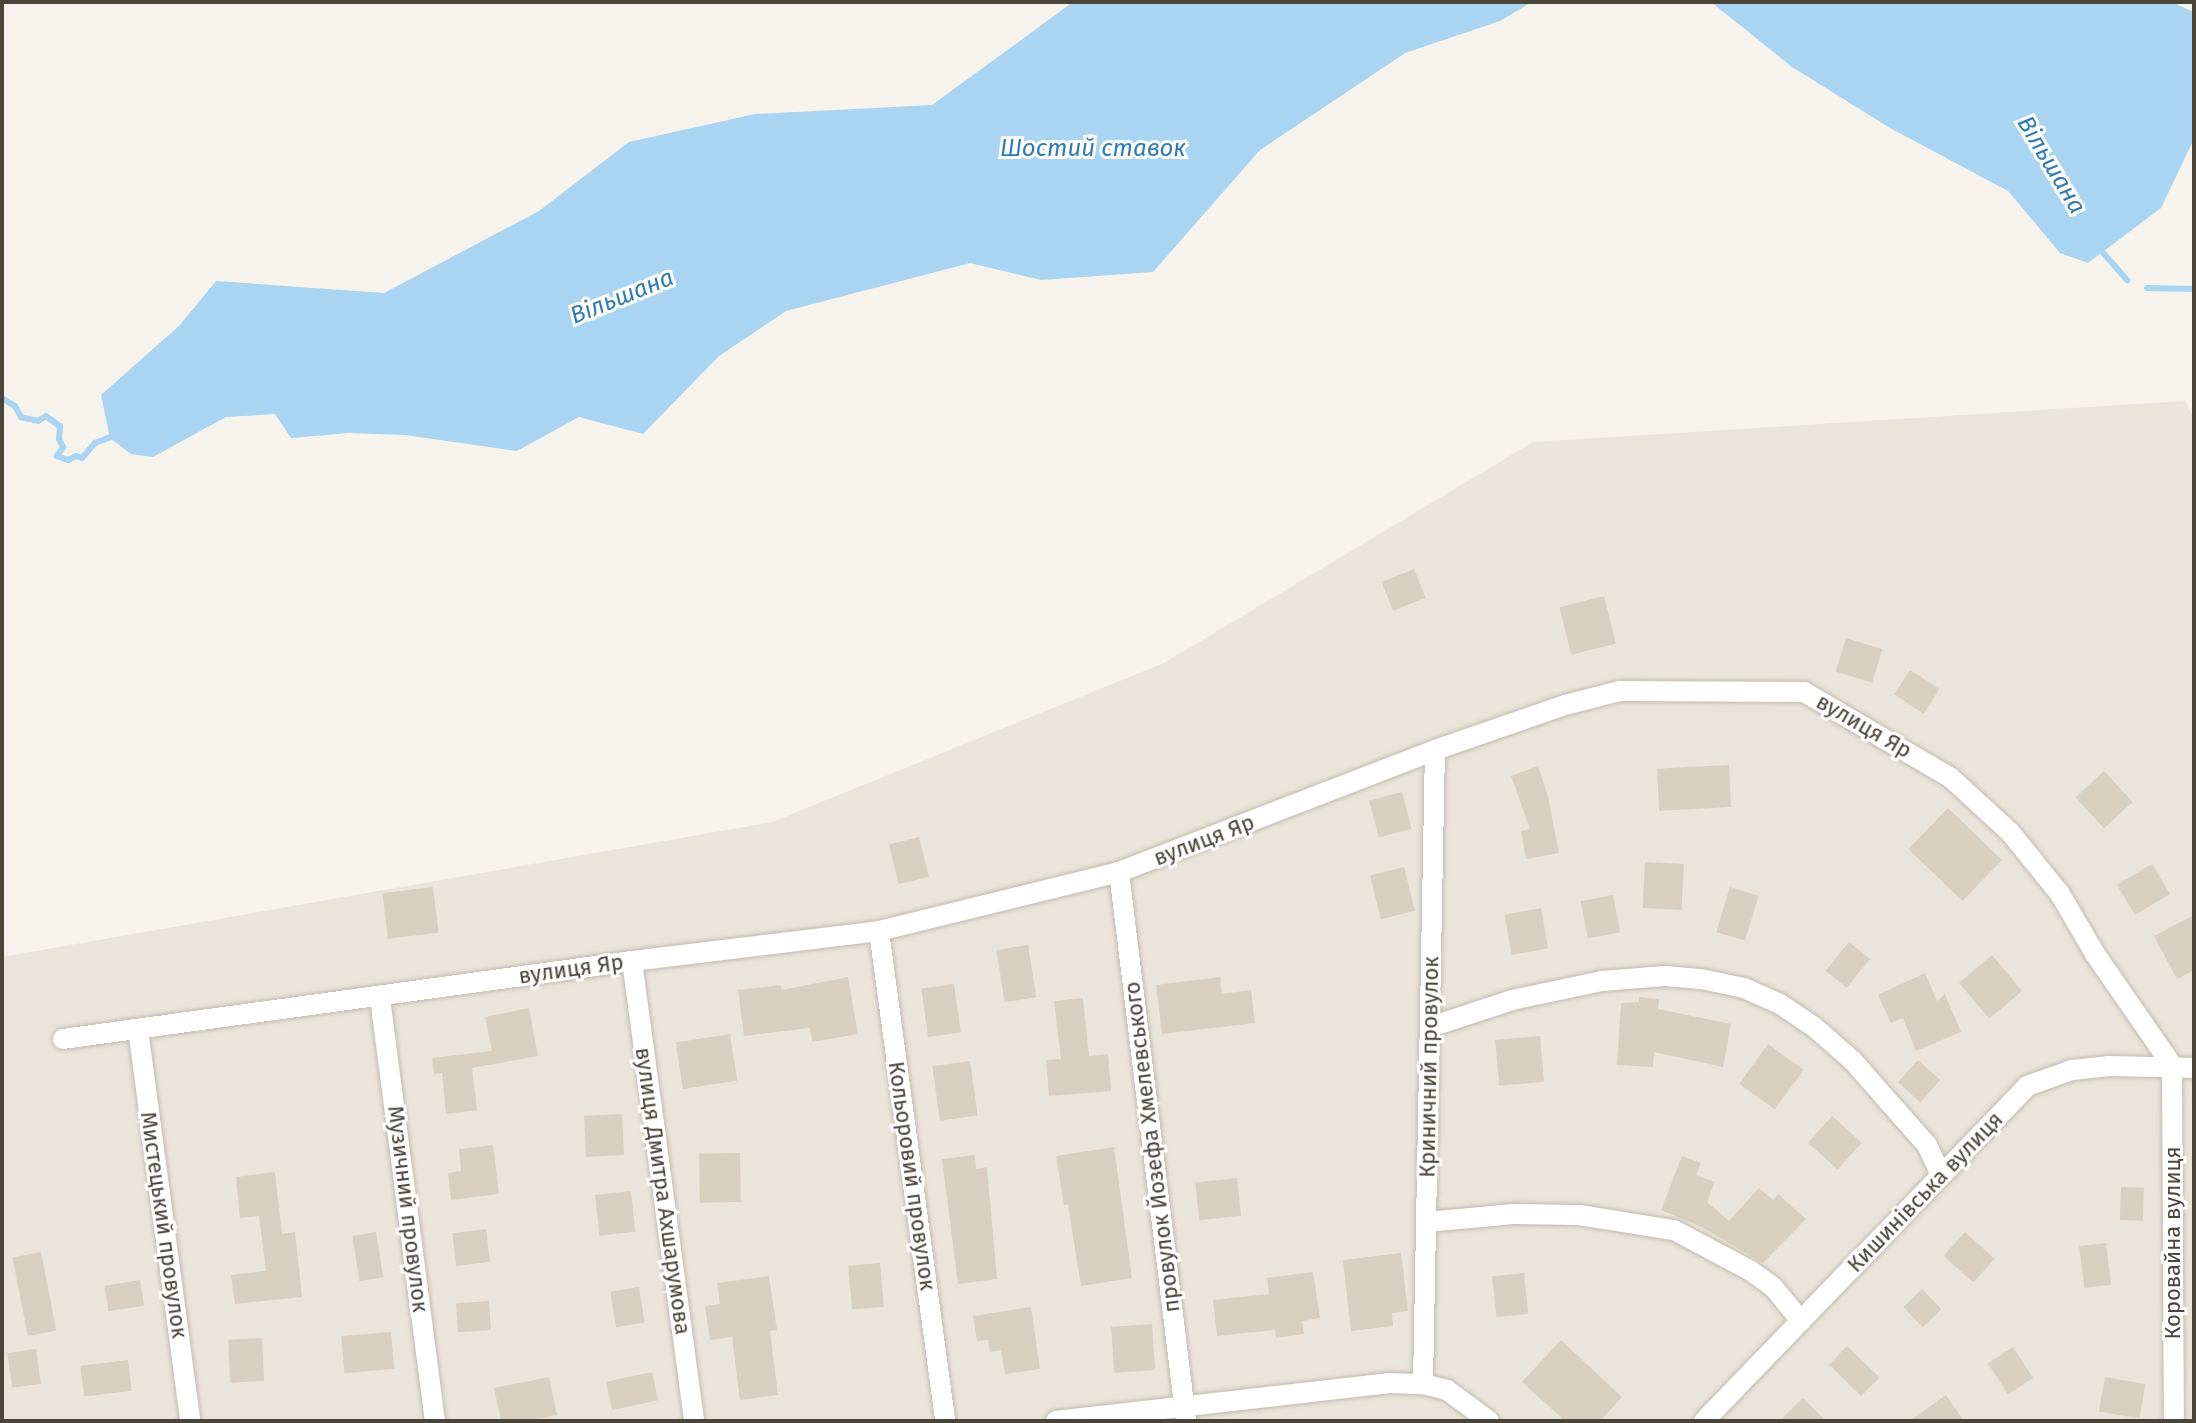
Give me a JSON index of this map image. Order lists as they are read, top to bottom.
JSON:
{
  "streets": {
    "street": [
      "вулиця Яр",
      "Криничний провулок",
      "провулок Йозефа Хмелевського",
      "Кольоровий провулок",
      "вулиця Дмитра Ахшарумова",
      "Кишинівська вулиця",
      "Музичний провулок",
      "Мистецький провулок",
      "Коровайна вулиця"
    ]
  },
  "crossings": [
    ["вулиця Яр", "Криничний провулок"],
    ["вулиця Яр", "провулок Йозефа Хмелевського"],
    ["вулиця Яр", "Кольоровий провулок"],
    ["вулиця Яр", "вулиця Дмитра Ахшарумова"],
    ["вулиця Яр", "Кишинівська вулиця"],
    ["вулиця Яр", "Музичний провулок"],
    ["вулиця Яр", "Мистецький провулок"],
    ["вулиця Яр", "Коровайна вулиця"],
    ["Кишинівська вулиця", "Коровайна вулиця"]
  ],
  "water": ["Шостий ставок", "Вільшана"]
}
